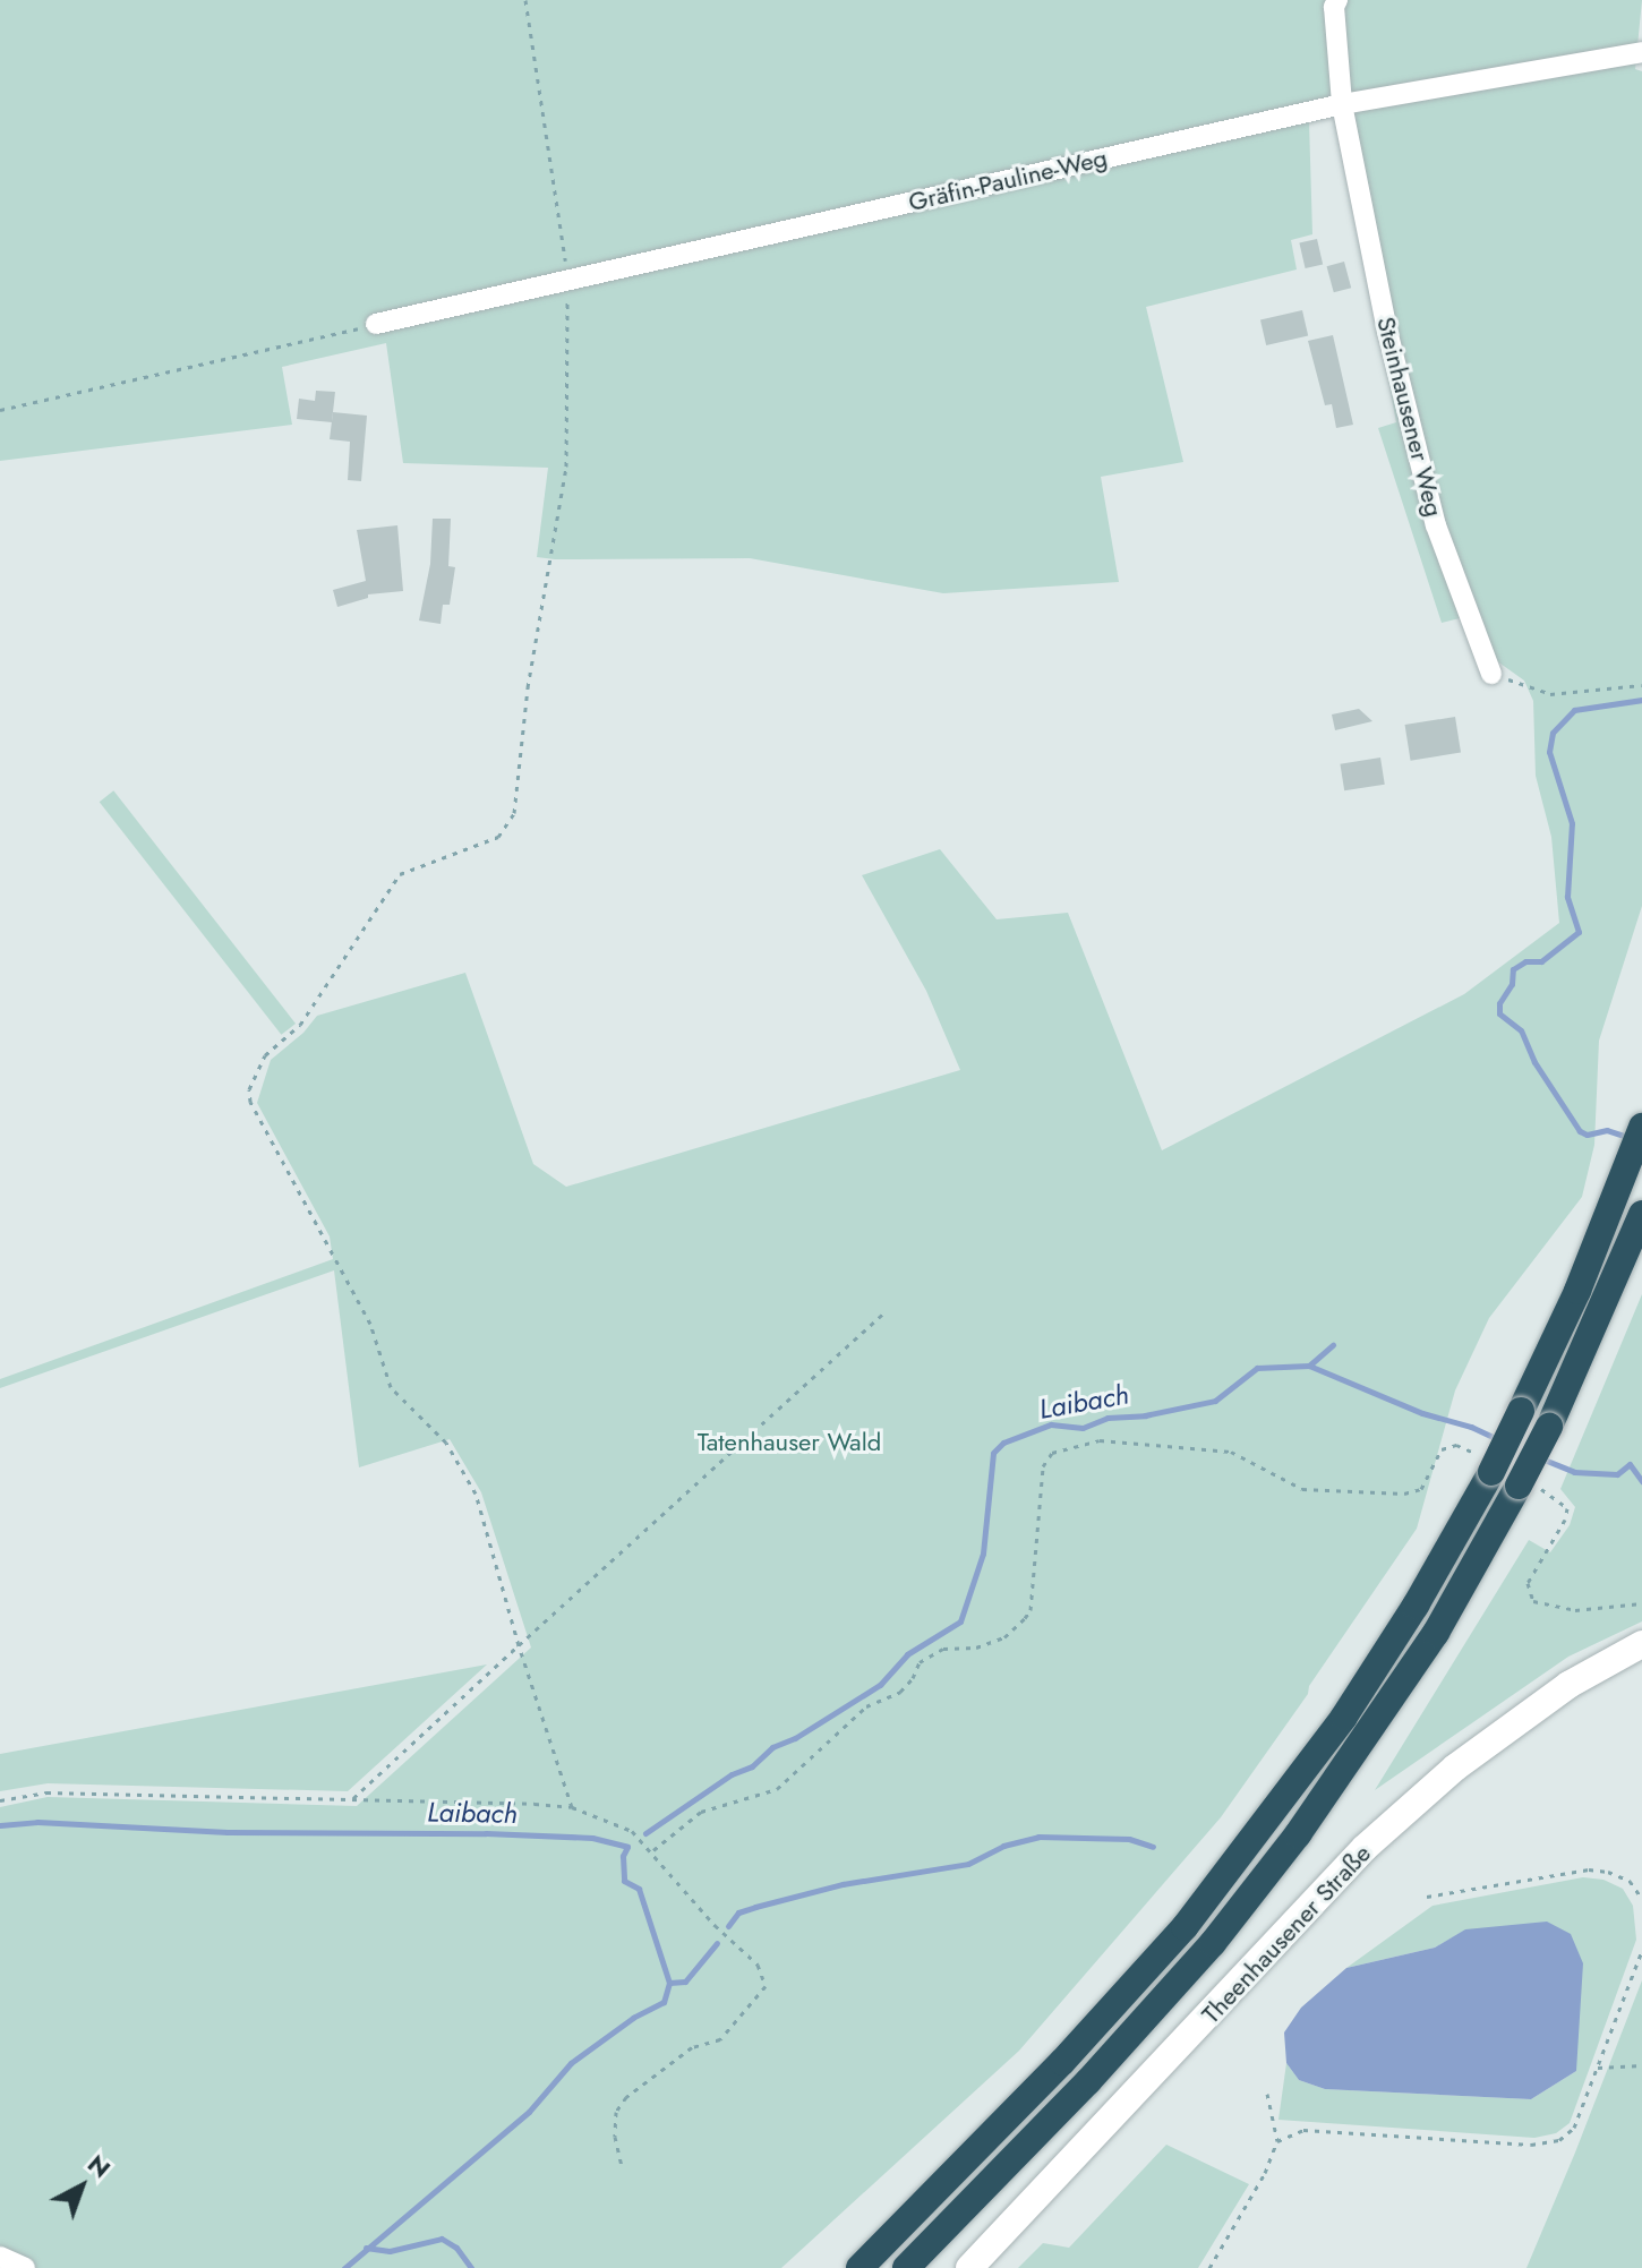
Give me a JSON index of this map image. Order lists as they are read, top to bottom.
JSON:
{
  "streets": {
    "main road": ["Theenhausener Straße"],
    "street": ["Gräfin-Pauline-Weg", "Steinhausener Weg"]
  },
  "crossings": [
    ["Gräfin-Pauline-Weg", "Steinhausener Weg"]
  ],
  "water": ["Laibach"],
  "parks": ["Tatenhauser Wald"],
  "north": "top right"
}
